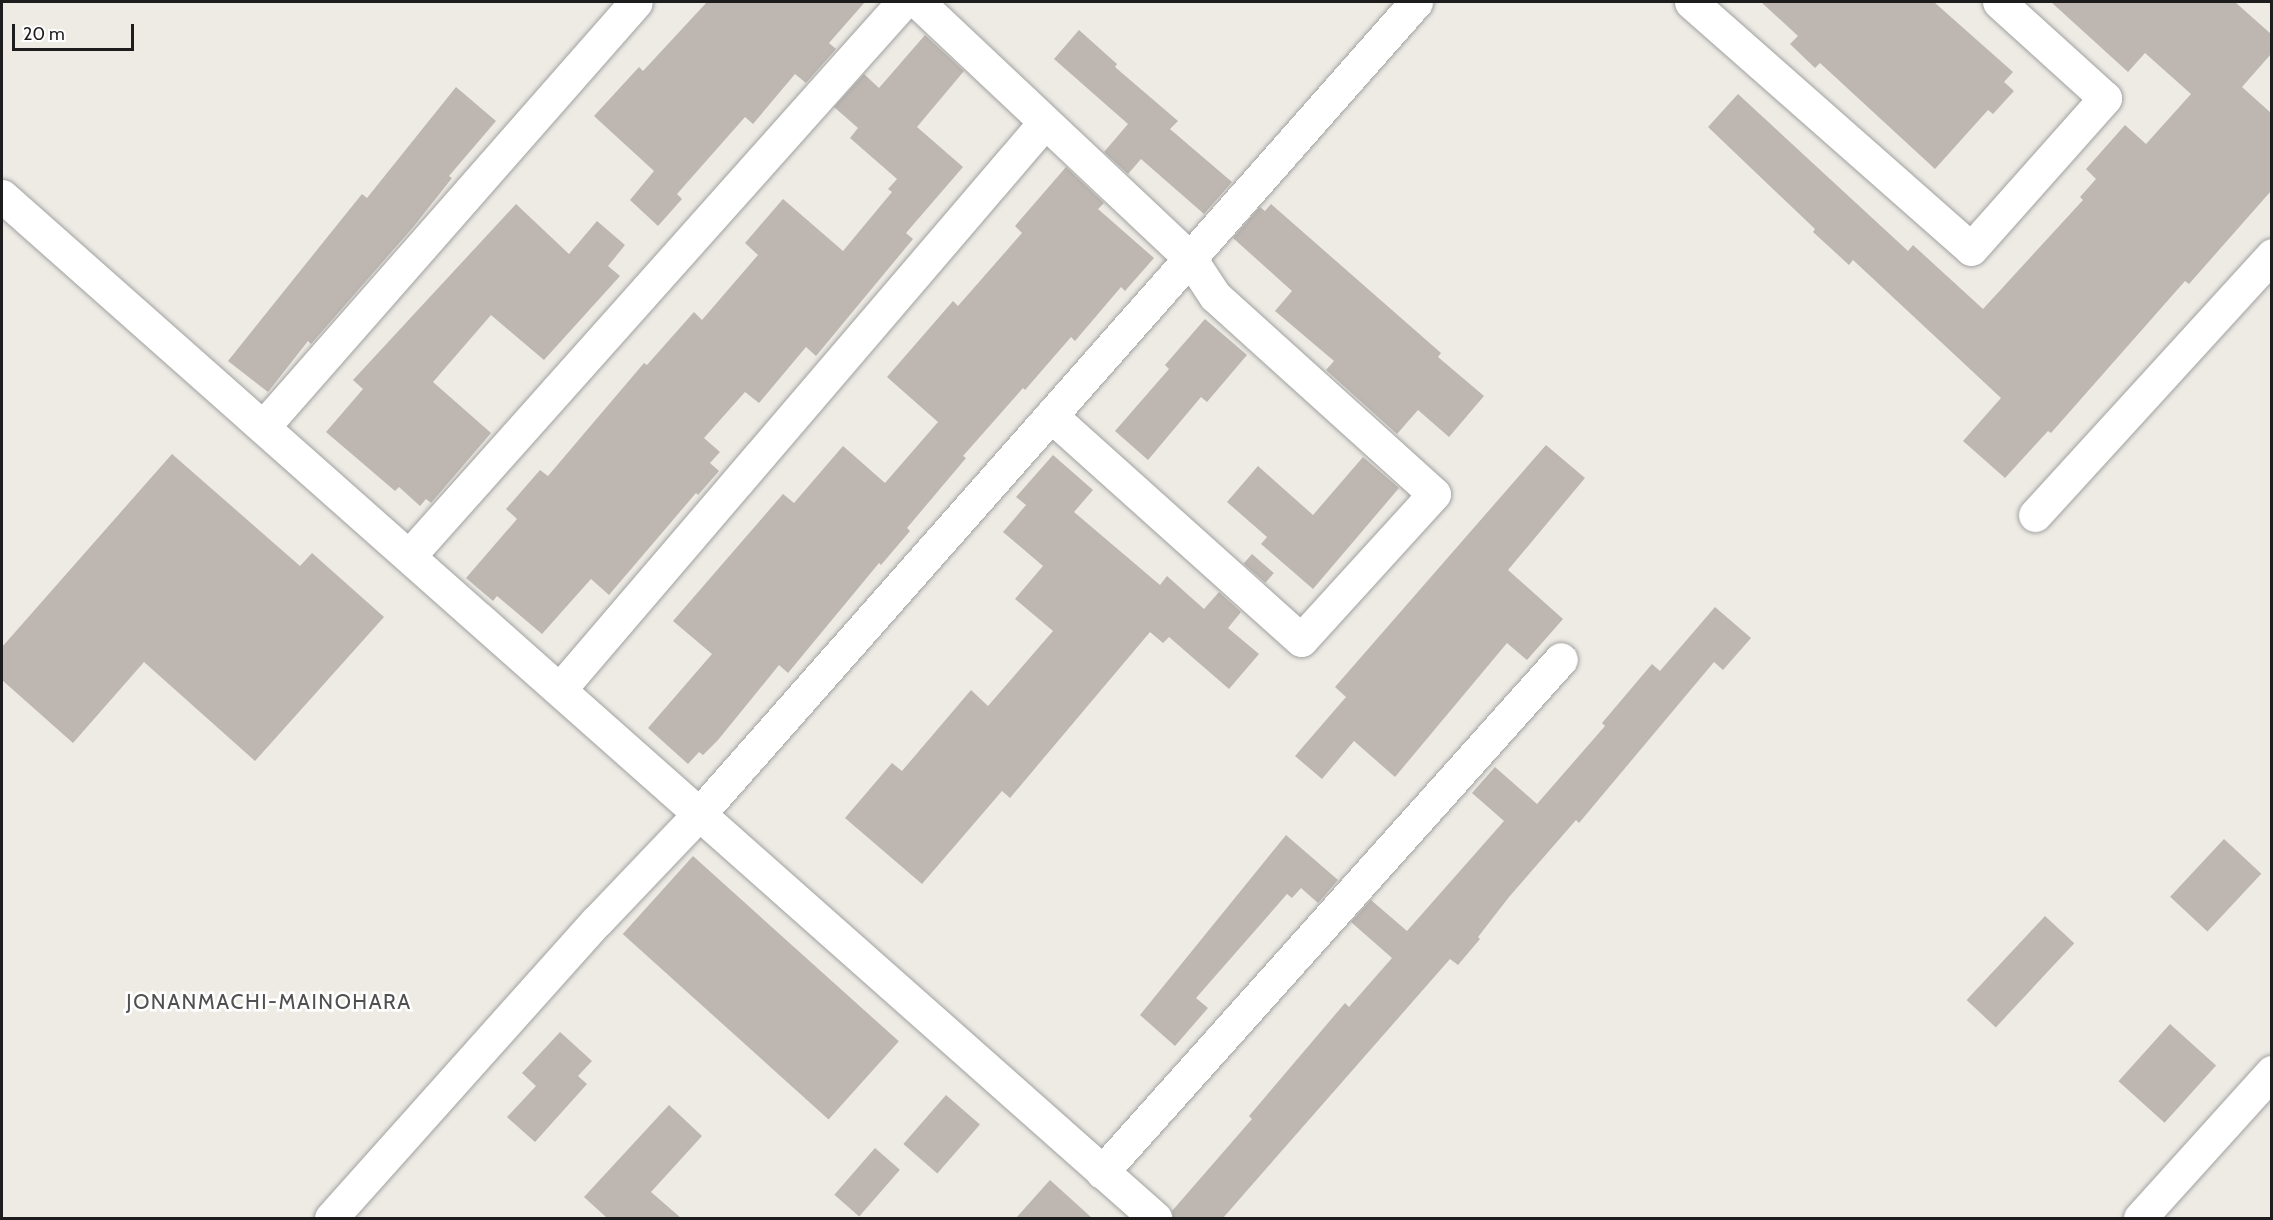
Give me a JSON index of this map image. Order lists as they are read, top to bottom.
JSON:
{
  "districts": ["JONANMACHI-MAINOHARA"],
  "scale_bar": "20 m"
}
